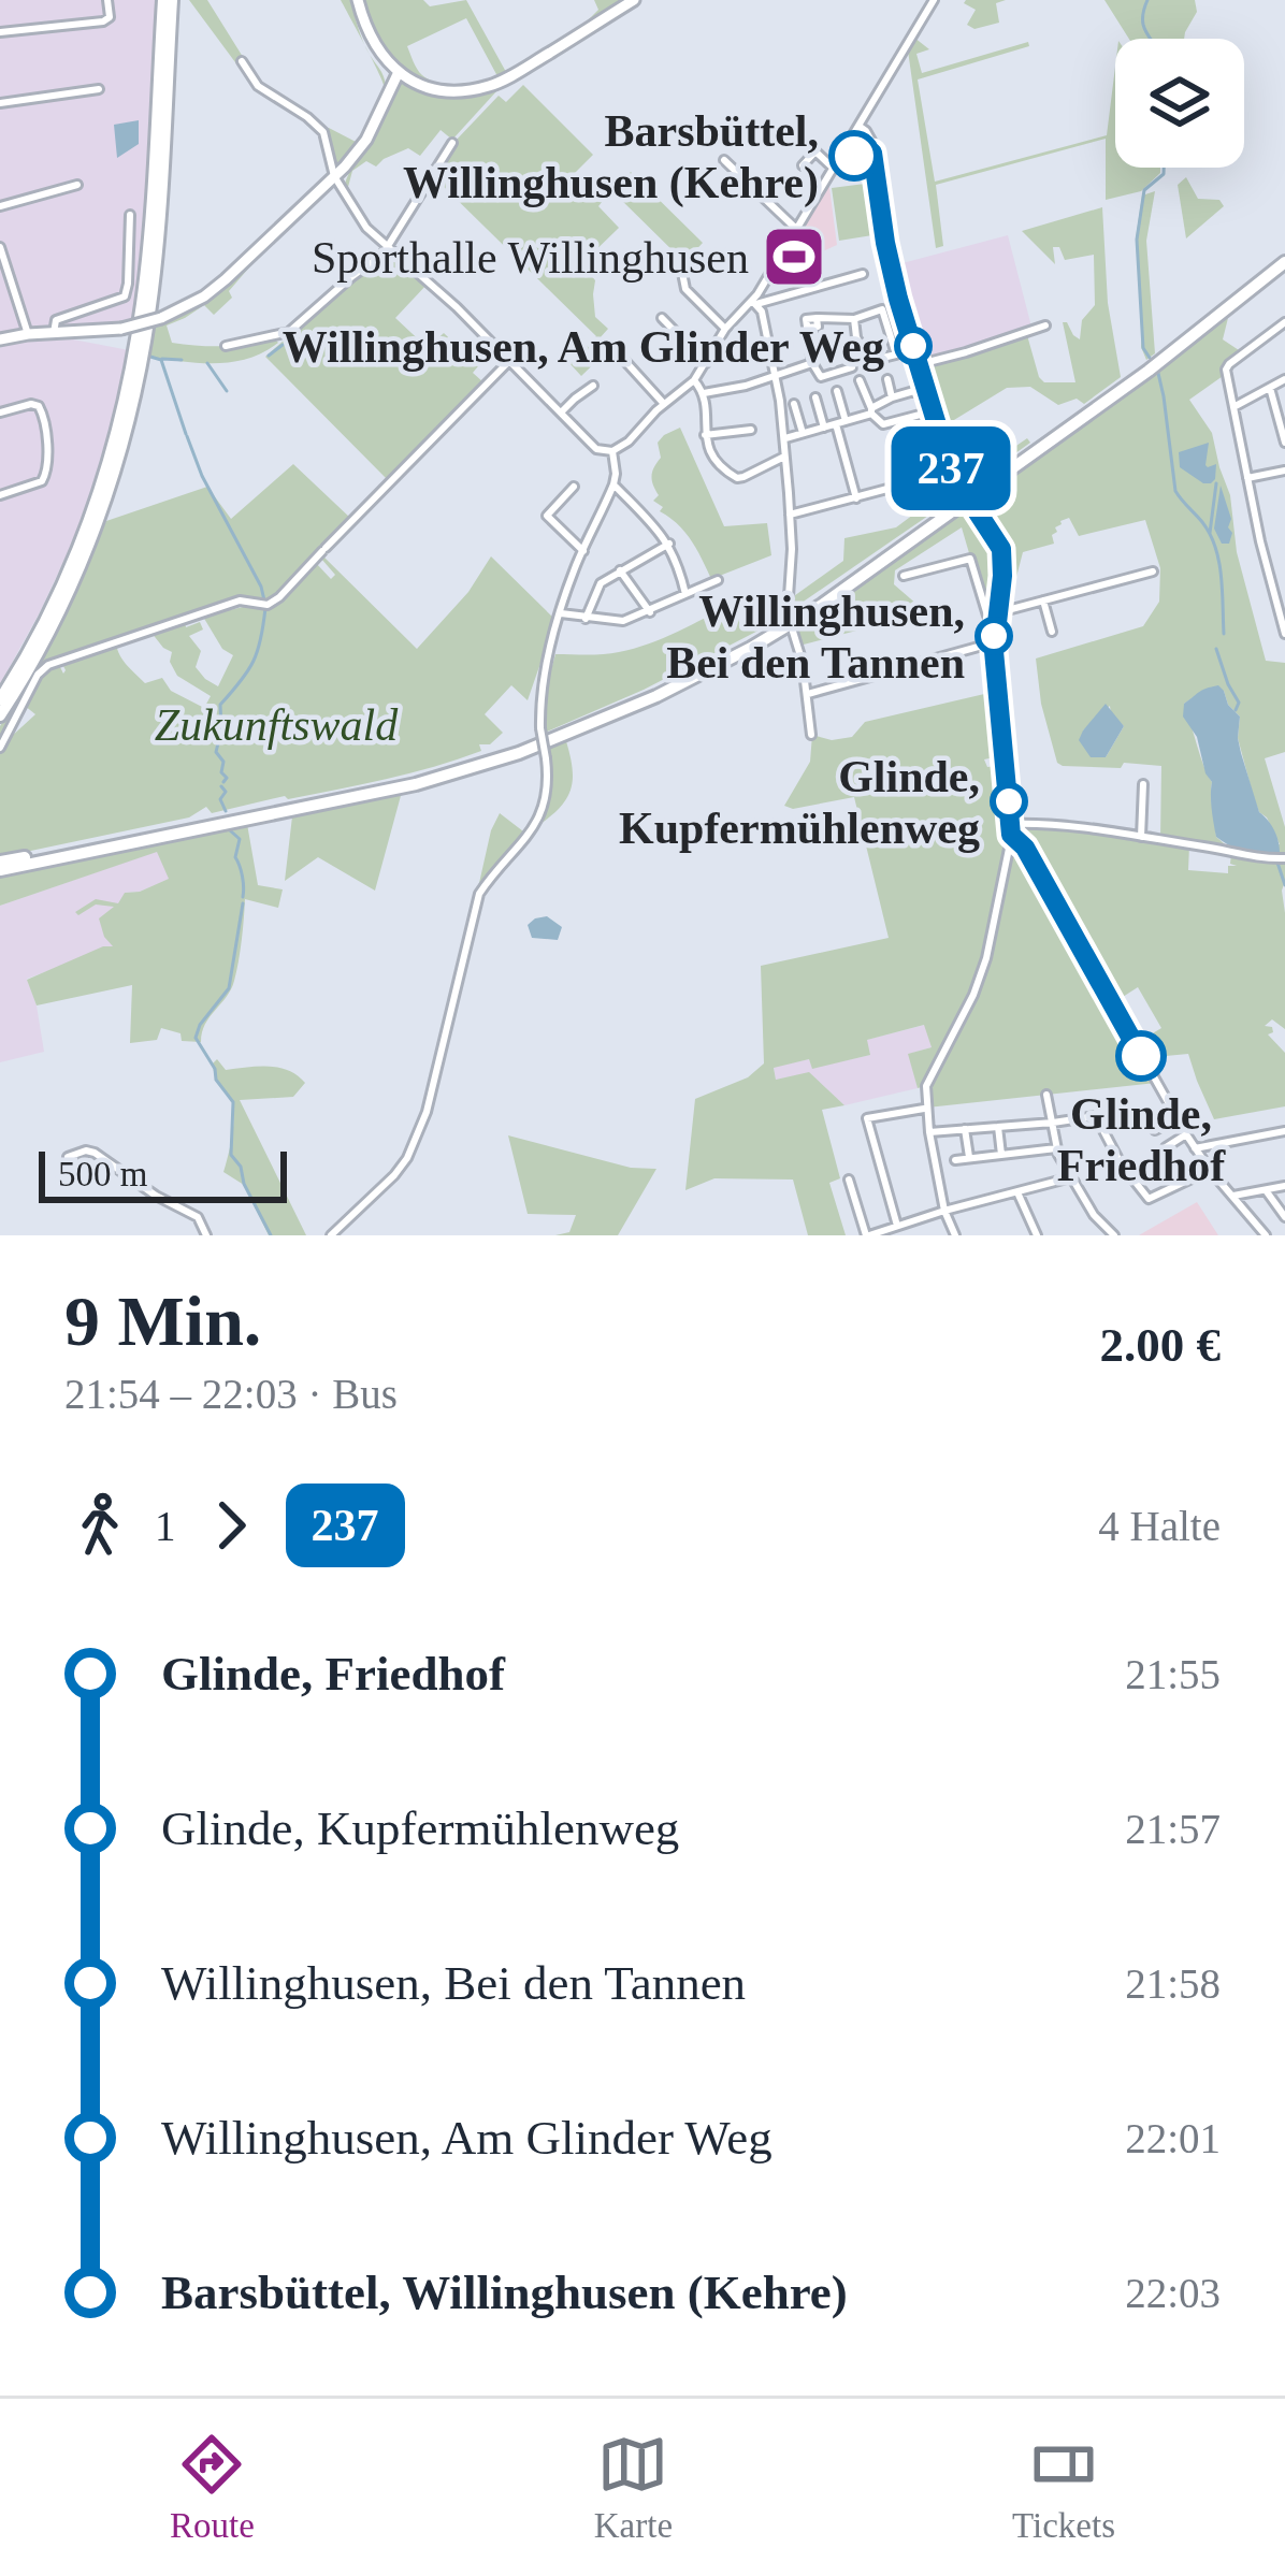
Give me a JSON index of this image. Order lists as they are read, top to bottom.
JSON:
{
  "parks": ["Zukunftswald"],
  "places": {
    "other": [
      "Barsbüttel, Willinghusen (Kehre)",
      "Willinghusen, Am Glinder Weg",
      "Willinghusen, Bei den Tannen",
      "Glinde, Kupfermühlenweg",
      "Glinde, Friedhof"
    ],
    "sports": ["Sporthalle Willinghusen"]
  },
  "lines": ["bus line 237"],
  "scale_bar": "500 m",
  "page": {
    "on_map": "237",
    "scale": "500 m",
    "heading": ["9 Min.", "21:54 – 22:03 · Bus", "2.00 €"],
    "legs": ["1", "237", "4 Halte"],
    "list": [
      {
        "name": "Glinde, Friedhof",
        "value": "21:55"
      },
      {
        "name": "Glinde, Kupfermühlenweg",
        "value": "21:57"
      },
      {
        "name": "Willinghusen, Bei den Tannen",
        "value": "21:58"
      },
      {
        "name": "Willinghusen, Am Glinder Weg",
        "value": "22:01"
      },
      {
        "name": "Barsbüttel, Willinghusen (Kehre)",
        "value": "22:03"
      }
    ],
    "tabs": ["Route", "Karte", "Tickets"]
  }
}
